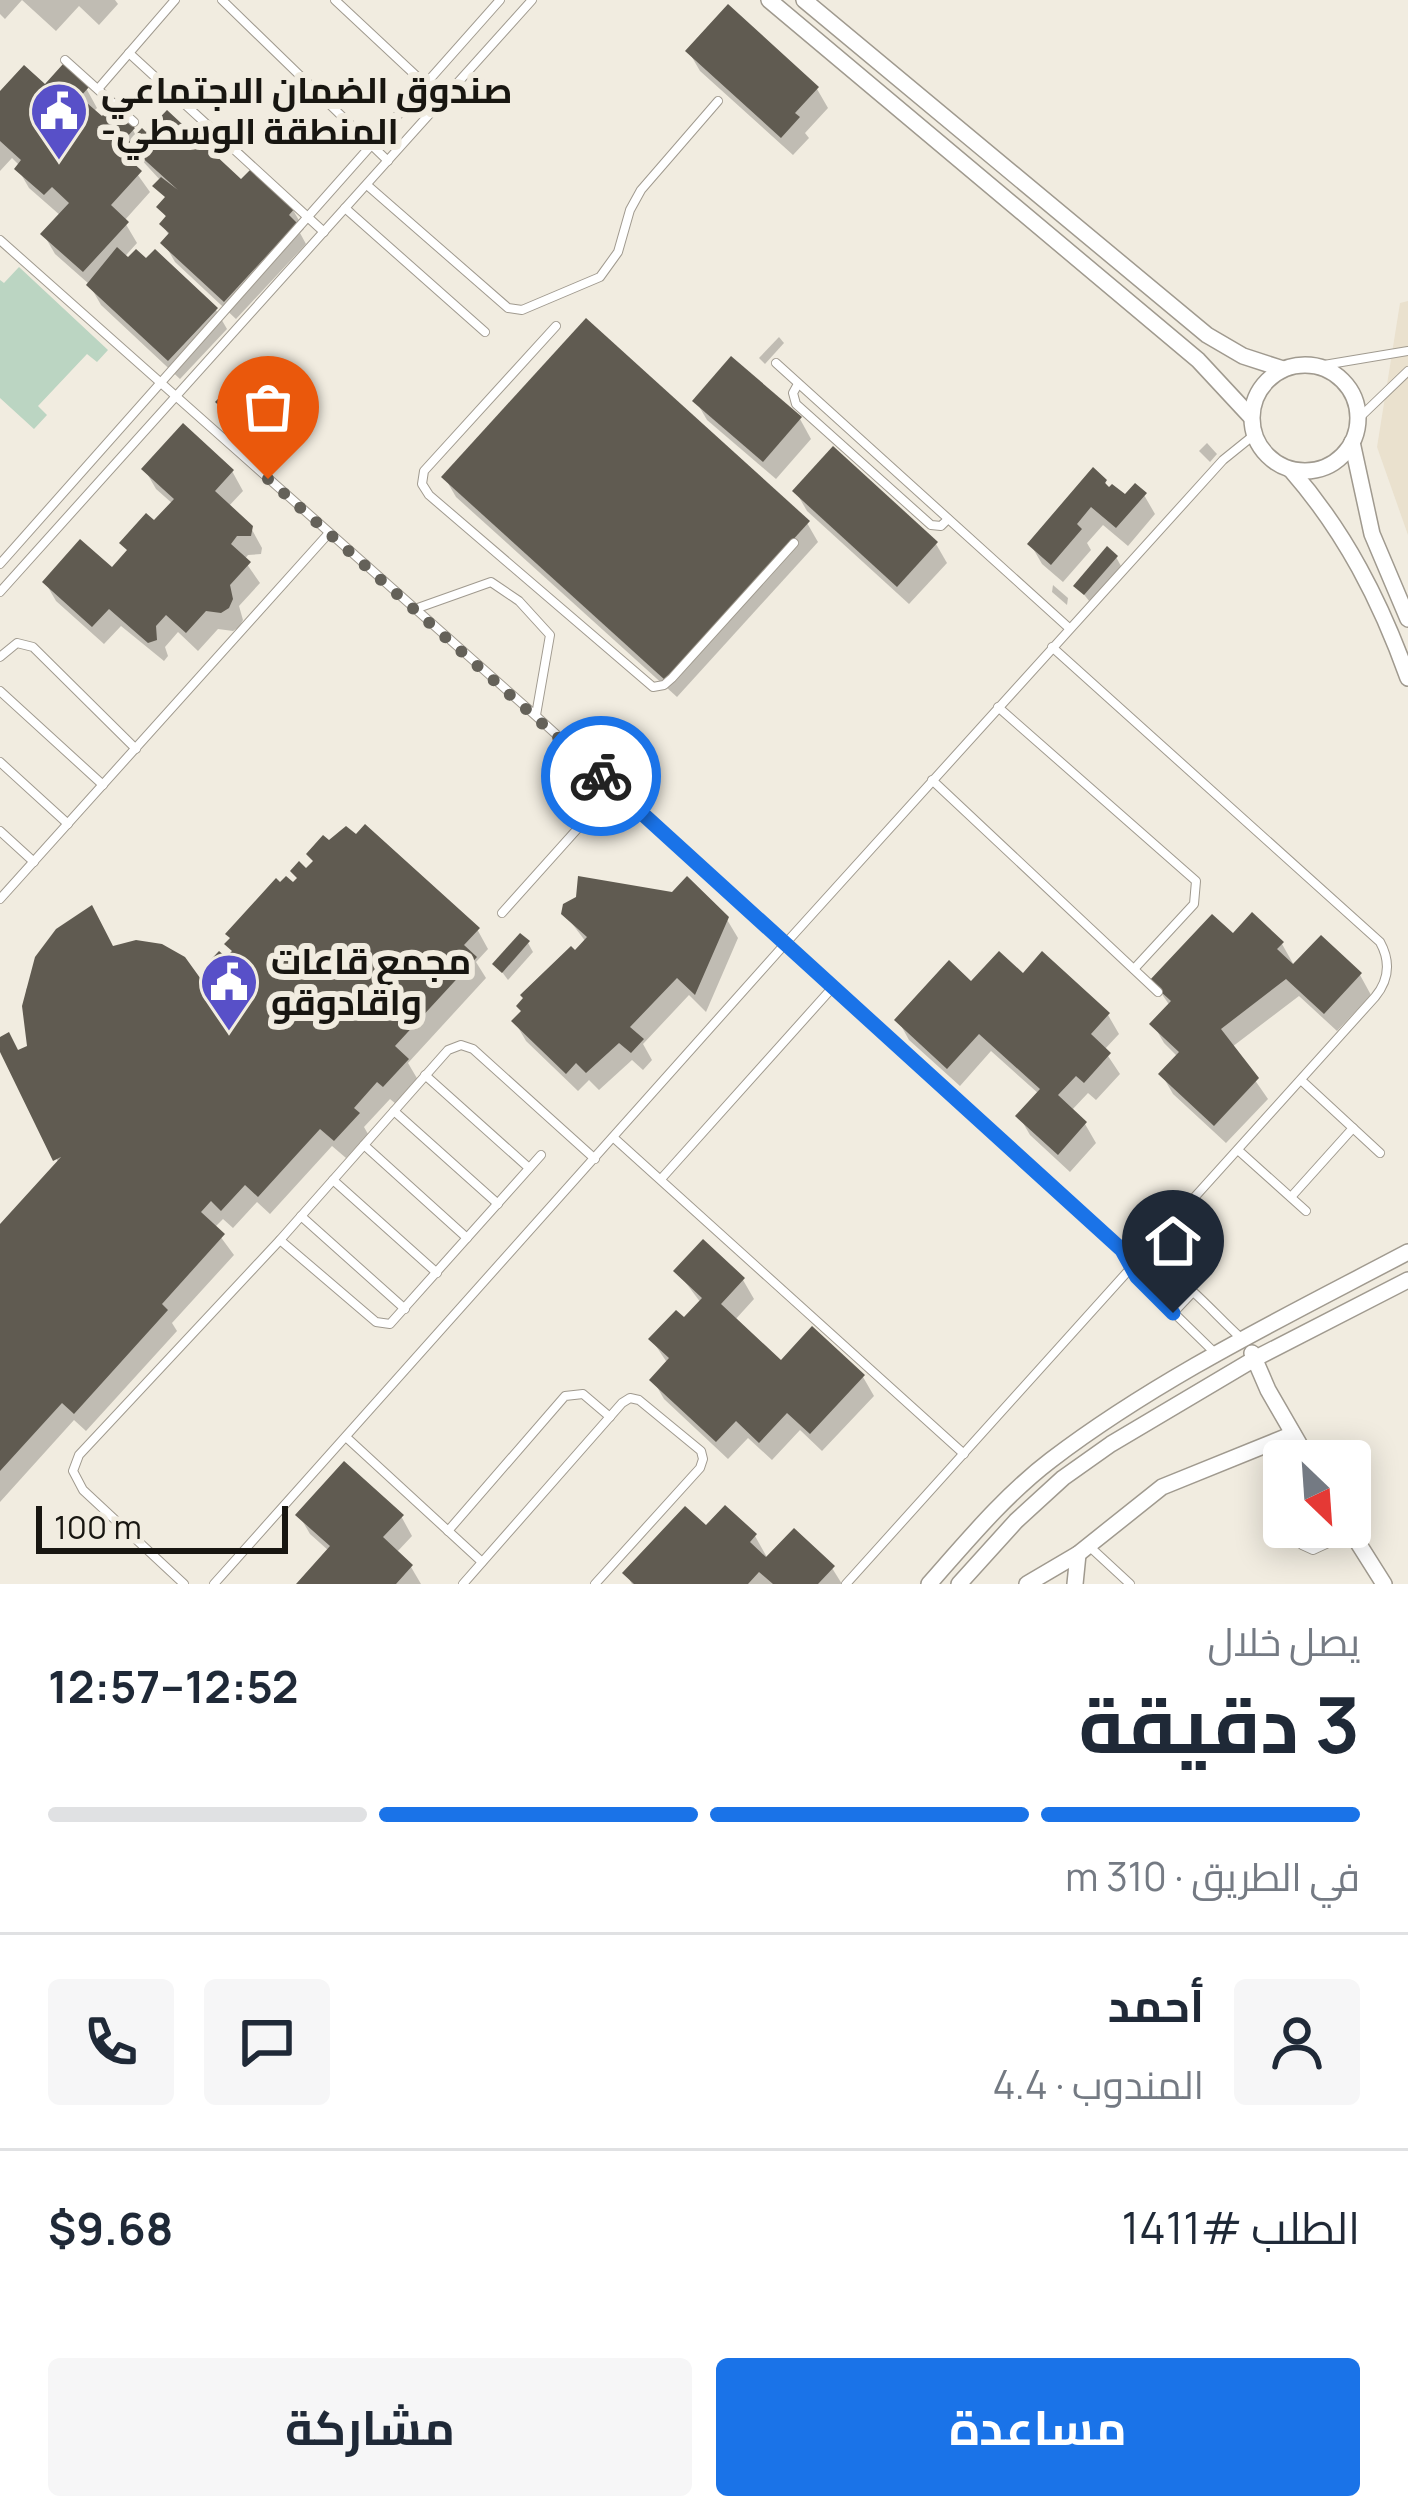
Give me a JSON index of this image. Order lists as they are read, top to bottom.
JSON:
{
  "places": {
    "public building": ["صندوق الضمان الاجتماعي -المنطقة الوسطي", "مجمع قاعات واقادوقو"]
  },
  "scale_bar": "100 m",
  "north": "bottom right",
  "page": {
    "scale": "100 m",
    "heading": ["3 دقيقة", "يصل خلال", "12:52–12:57"],
    "panel": [
      "أحمد",
      "المندوب · 4.4",
      "الطلب #1411",
      "$9.68"
    ],
    "bar": "في الطريق · 310 m",
    "buttons": ["مساعدة", "مشاركة"]
  }
}
